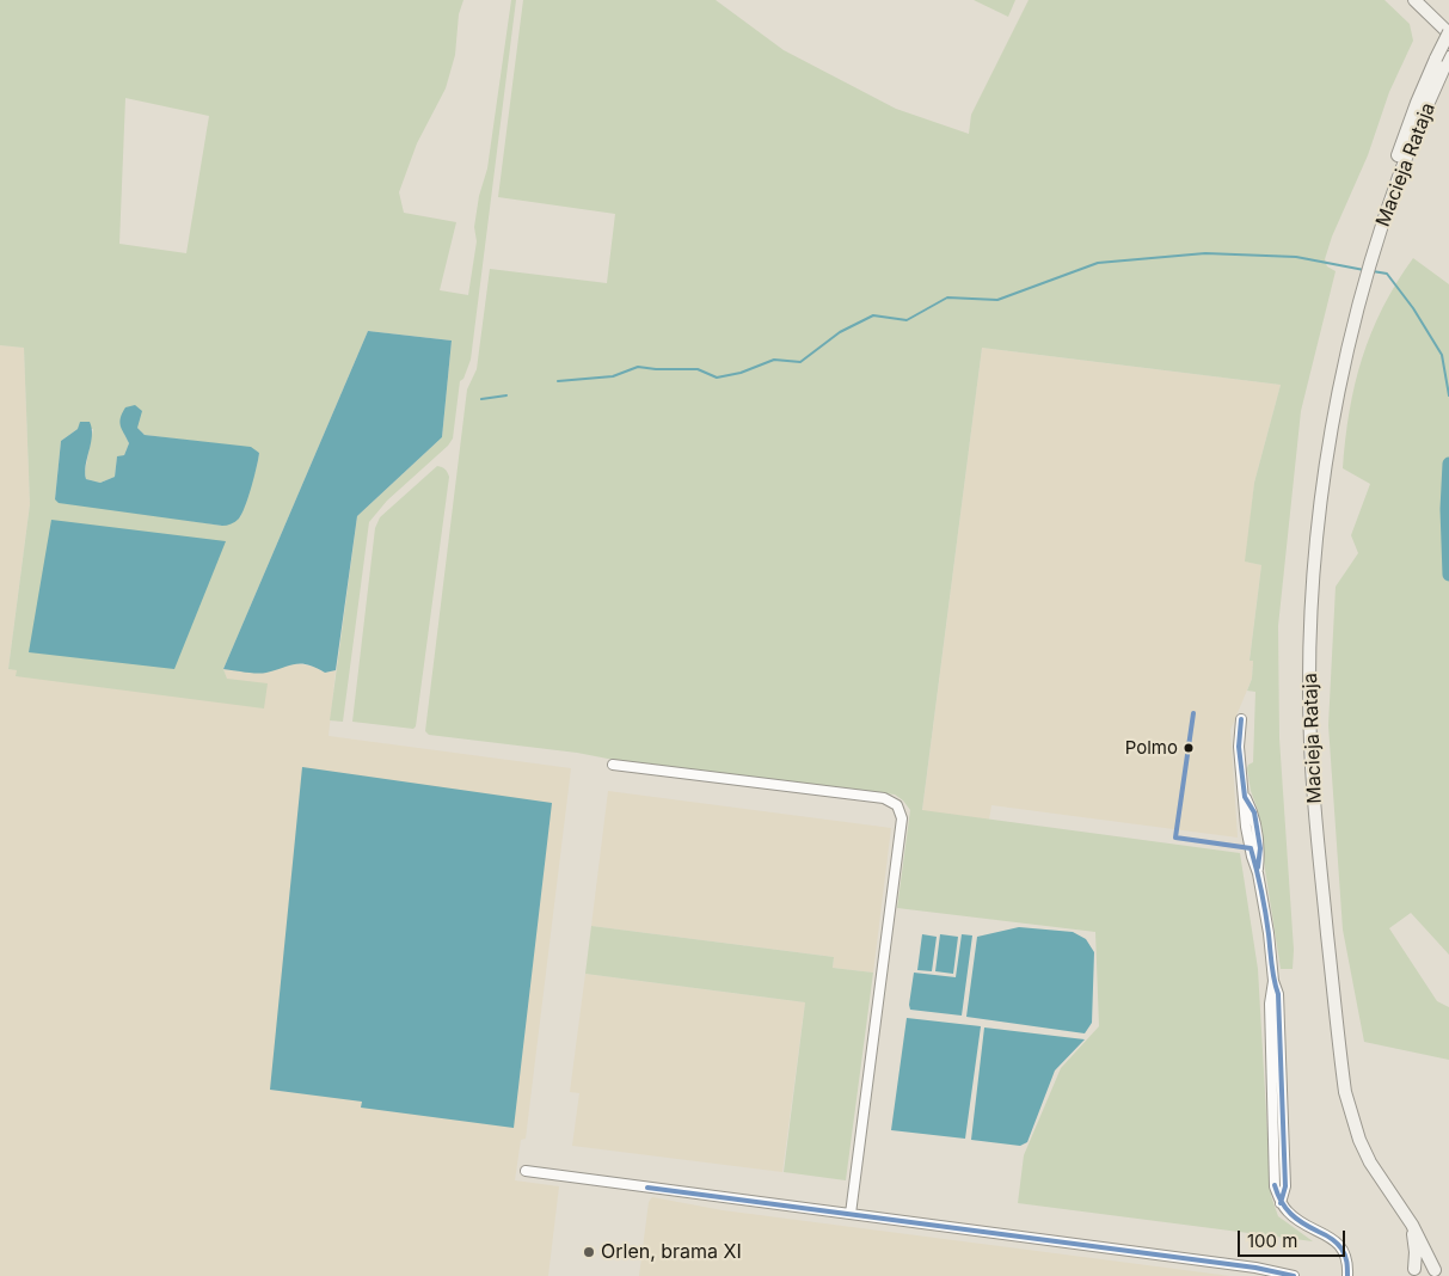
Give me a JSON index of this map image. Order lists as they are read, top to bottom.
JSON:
{
  "streets": {
    "main road": ["Macieja Rataja"]
  },
  "places": ["Polmo", "Orlen, brama XI"],
  "scale_bar": "100 m"
}
